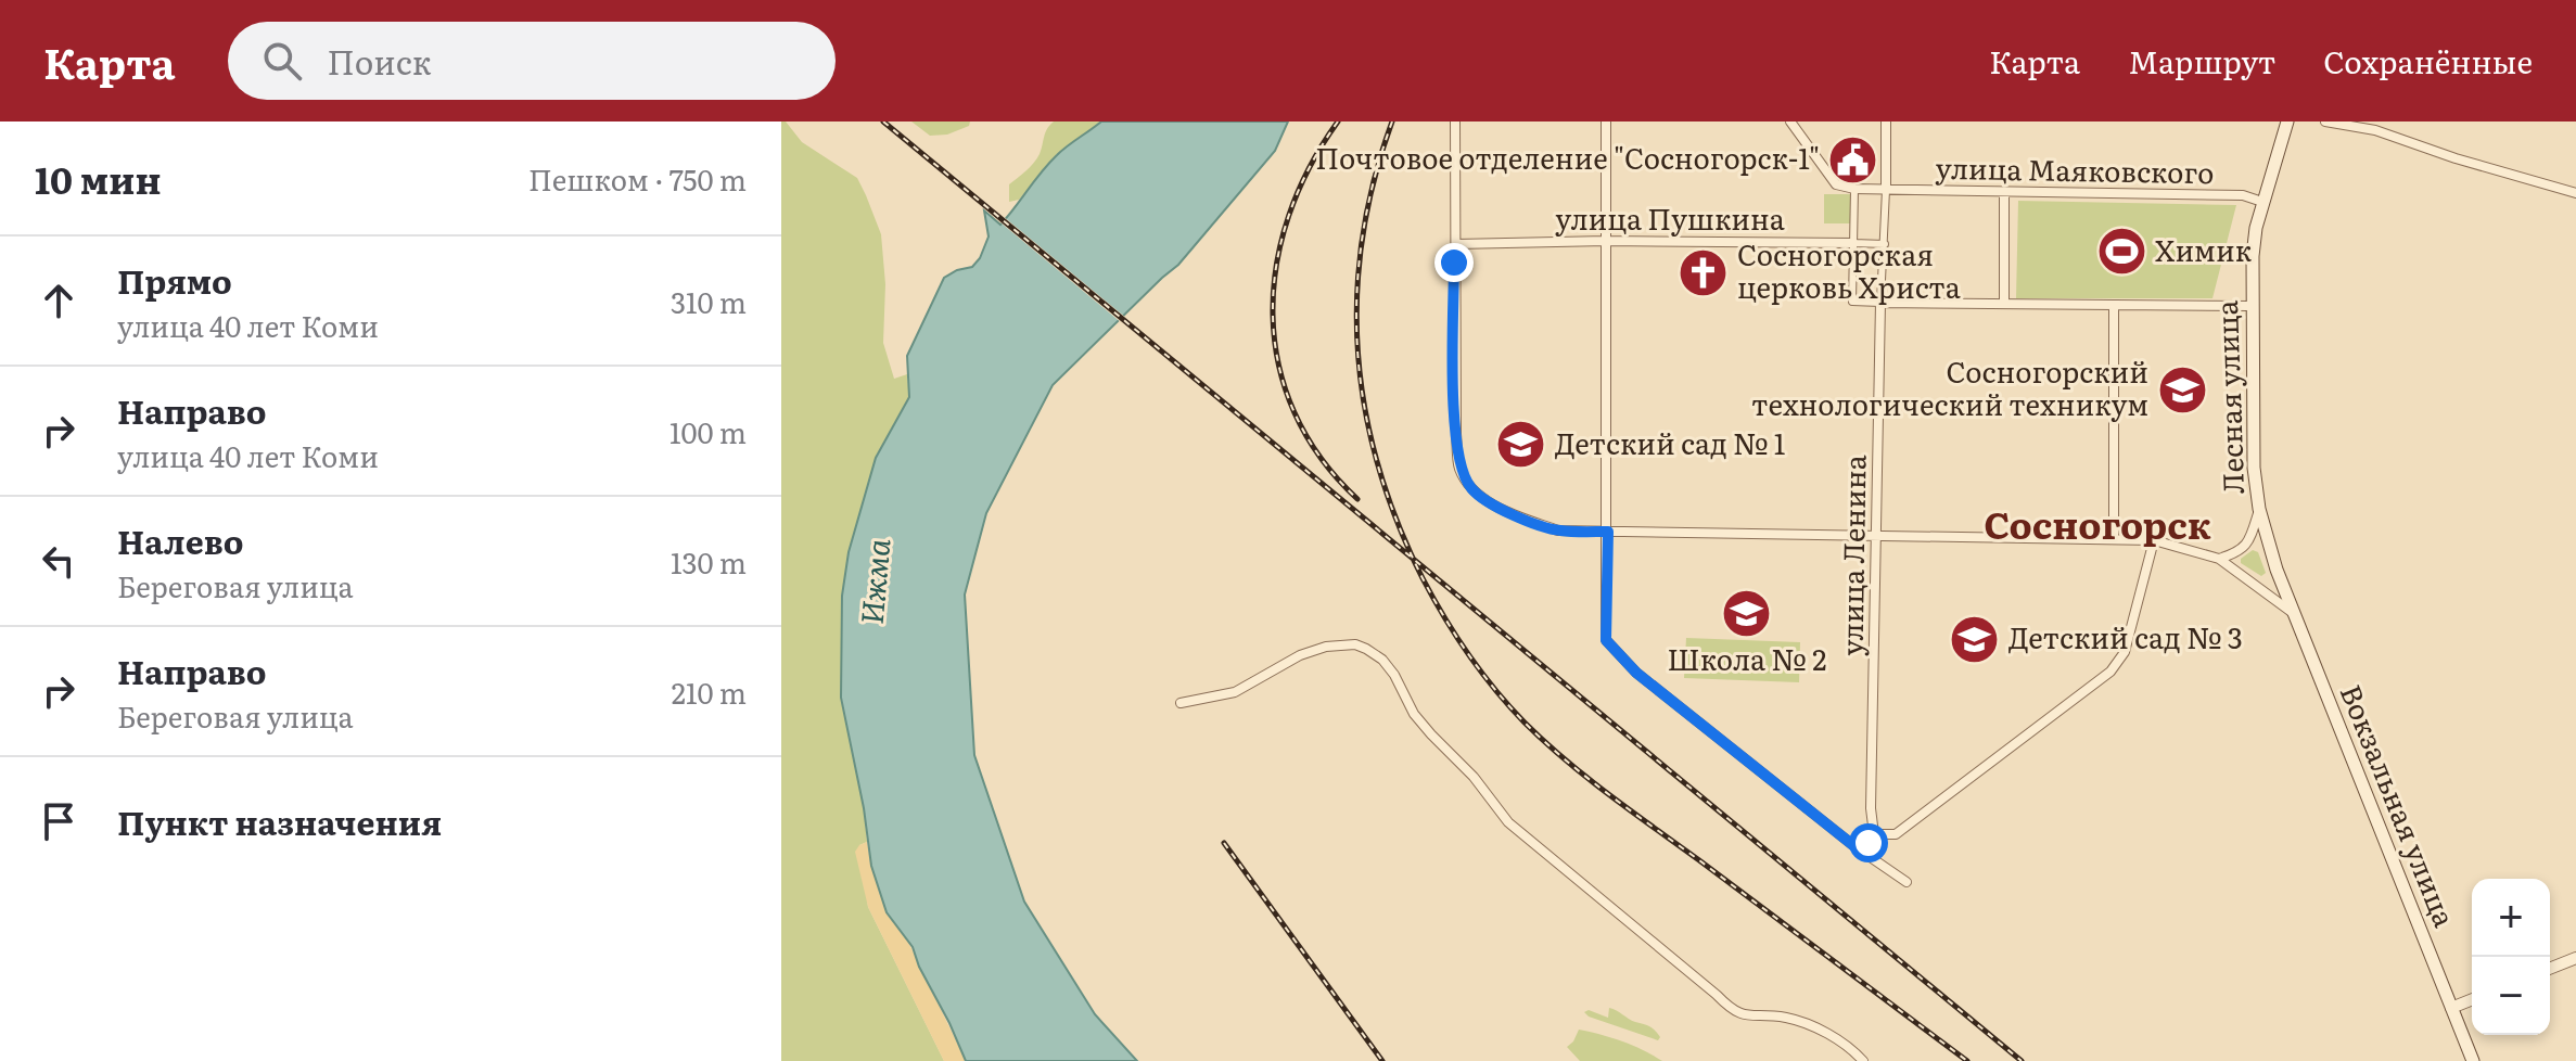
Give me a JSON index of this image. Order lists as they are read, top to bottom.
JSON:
{
  "streets": {
    "main road": ["Лесная улица", "Вокзальная улица"],
    "street": ["улица Маяковского", "улица Пушкина", "улица Ленина"]
  },
  "crossings": [
    ["улица Маяковского", "Лесная улица"],
    ["улица Маяковского", "улица Ленина"],
    ["улица Пушкина", "улица Ленина"],
    ["Лесная улица", "Вокзальная улица"]
  ],
  "districts": ["Сосногорск"],
  "water": ["Ижма"],
  "places": {
    "public building": ["Почтовое отделение \"Сосногорск-1\""],
    "sports": ["Химик"],
    "church": ["Сосногорская церковь Христа"],
    "school or university": [
      "Сосногорский технологический техникум",
      "Детский сад № 1",
      "Школа № 2",
      "Детский сад № 3"
    ]
  },
  "page": {
    "header": "Карта",
    "search": "Поиск",
    "nav": ["Карта", "Маршрут", "Сохранённые"],
    "heading": ["10 мин", "Пешком · 750 m"],
    "list": [
      ["Прямо", "улица 40 лет Коми", "310 m"],
      ["Направо", "улица 40 лет Коми", "100 m"],
      ["Налево", "Береговая улица", "130 m"],
      ["Направо", "Береговая улица", "210 m"],
      "Пункт назначения"
    ],
    "map_buttons": ["+", "−"]
  }
}
